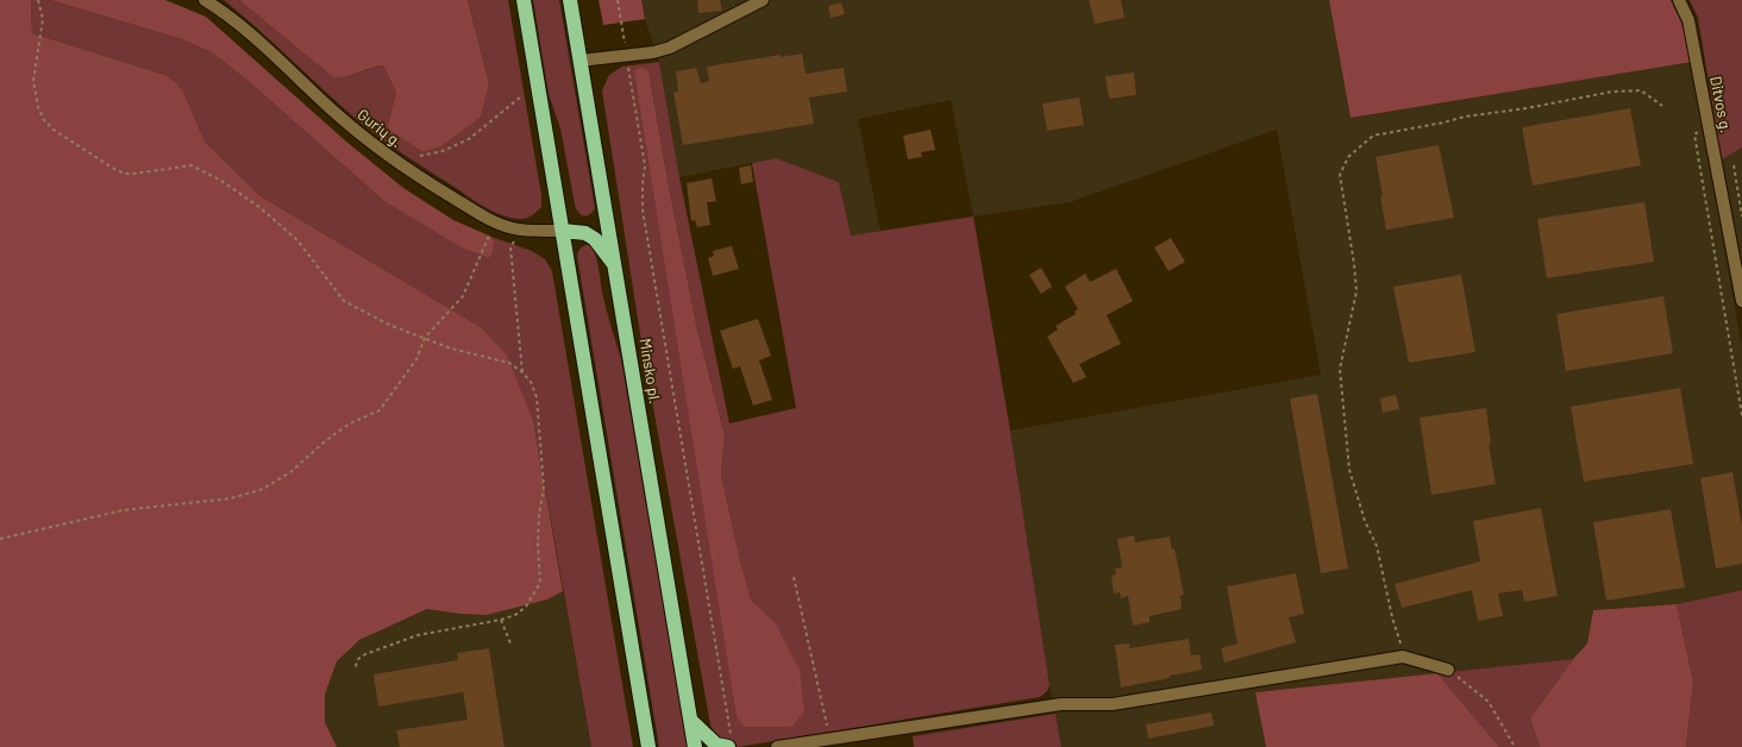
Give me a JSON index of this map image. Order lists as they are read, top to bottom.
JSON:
{
  "streets": {
    "highway": ["Minsko pl."],
    "street": ["Ditvos g.", "Gurių g."]
  }
}
